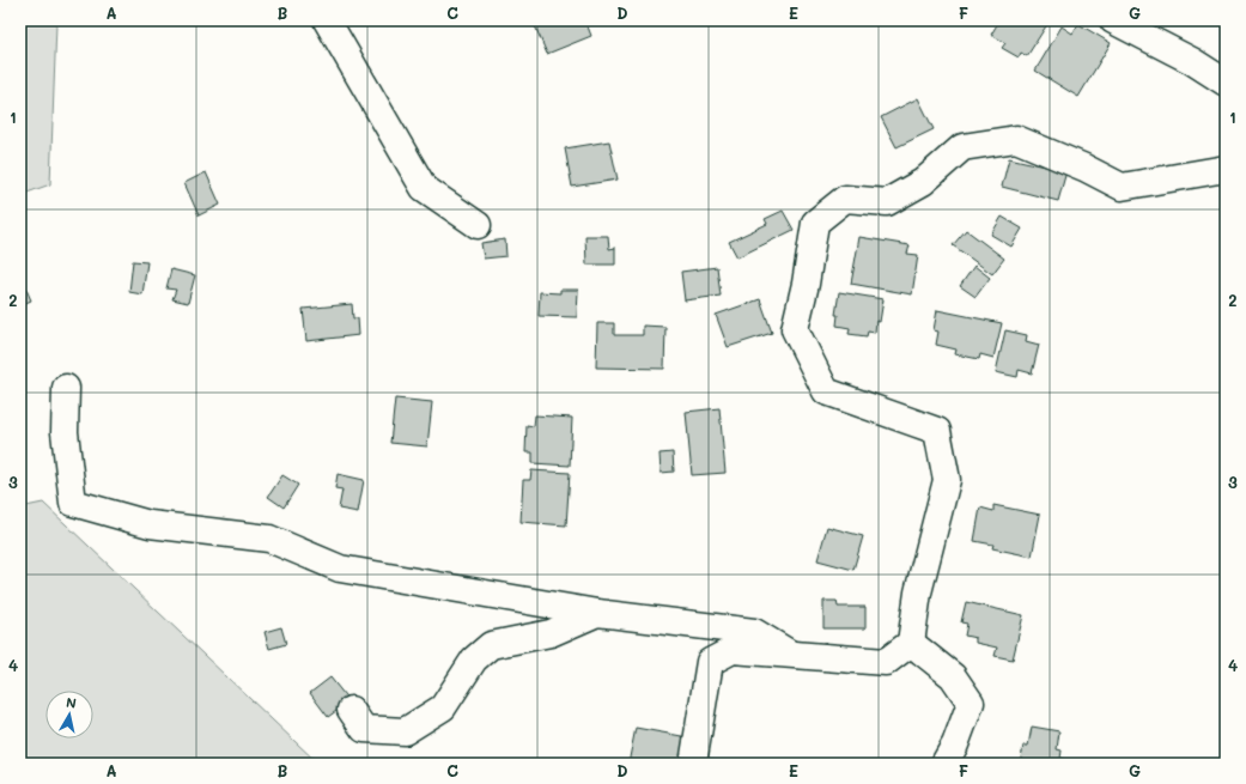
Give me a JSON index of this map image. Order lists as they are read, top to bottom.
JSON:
{
  "north": "top",
  "grid": {
    "columns": [
      "A",
      "B",
      "C",
      "D",
      "E",
      "F",
      "G"
    ],
    "rows": [
      "1",
      "2",
      "3",
      "4"
    ]
  }
}
